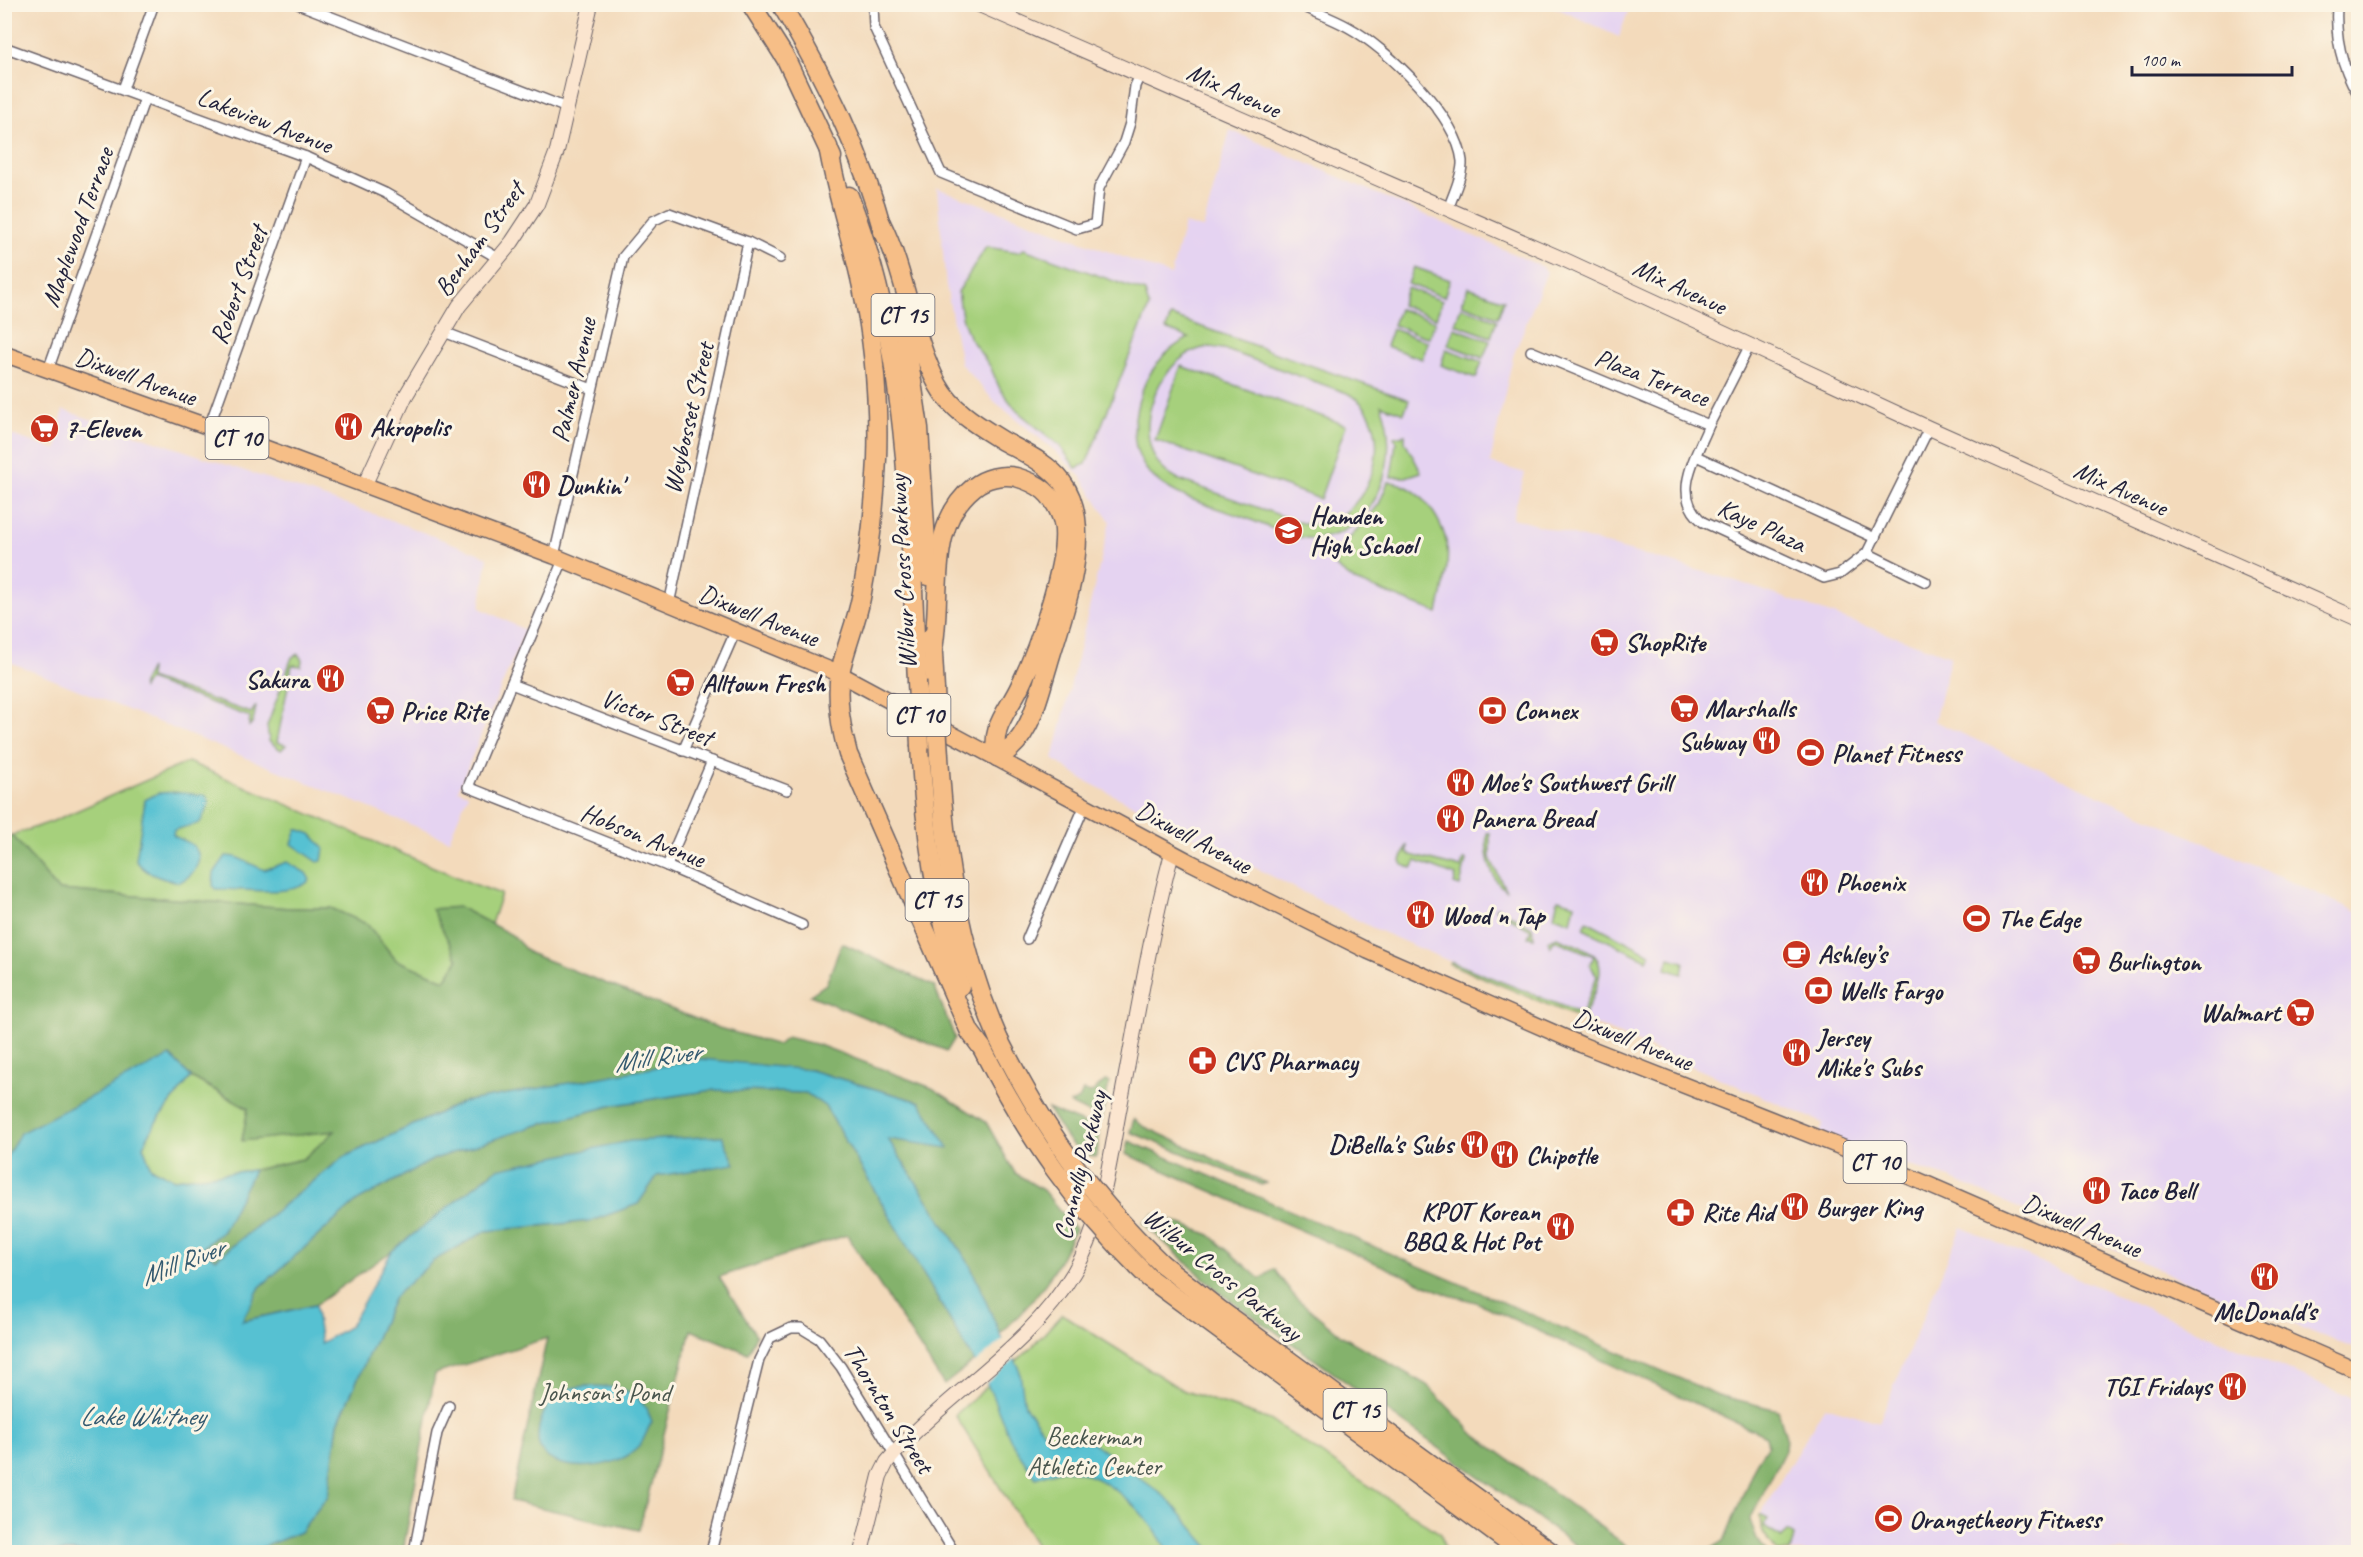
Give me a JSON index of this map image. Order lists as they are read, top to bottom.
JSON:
{
  "streets": {
    "highway": ["CT 15", "Wilbur Cross Parkway"],
    "main road": ["Dixwell Avenue", "CT 10"],
    "street": [
      "Mix Avenue",
      "Lakeview Avenue",
      "Maplewood Terrace",
      "Benham Street",
      "Robert Street",
      "Plaza Terrace",
      "Palmer Avenue",
      "Weybosset Street",
      "Kaye Plaza",
      "Victor Street",
      "Hobson Avenue",
      "Connolly Parkway",
      "Thornton Street"
    ]
  },
  "crossings": [
    ["Mix Avenue", "Plaza Terrace"],
    ["Lakeview Avenue", "Maplewood Terrace"],
    ["Lakeview Avenue", "Benham Street"],
    ["Lakeview Avenue", "Robert Street"],
    ["Maplewood Terrace", "Dixwell Avenue"],
    ["Benham Street", "Dixwell Avenue"],
    ["Robert Street", "Dixwell Avenue"],
    ["Dixwell Avenue", "Palmer Avenue"],
    ["Dixwell Avenue", "Weybosset Street"],
    ["Dixwell Avenue", "Connolly Parkway"],
    ["Plaza Terrace", "Kaye Plaza"],
    ["Palmer Avenue", "Weybosset Street"],
    ["Palmer Avenue", "Victor Street"],
    ["Palmer Avenue", "Hobson Avenue"],
    ["Connolly Parkway", "Thornton Street"]
  ],
  "water": ["Mill River", "Lake Whitney"],
  "parks": ["Johnson's Pond", "Beckerman Athletic Center"],
  "places": {
    "restaurant": [
      "Akropolis",
      "Dunkin'",
      "Sakura",
      "Subway",
      "Moe's Southwest Grill",
      "Panera Bread",
      "Phoenix",
      "Wood n Tap",
      "Jersey Mike's Subs",
      "DiBella's Subs",
      "Chipotle",
      "Taco Bell",
      "Burger King",
      "KPOT Korean BBQ & Hot Pot",
      "McDonald's",
      "TGI Fridays"
    ],
    "supermarket": [
      "7-Eleven",
      "ShopRite",
      "Alltown Fresh",
      "Marshalls",
      "Price Rite",
      "Burlington",
      "Walmart"
    ],
    "school or university": ["Hamden High School"],
    "bank": ["Connex", "Wells Fargo"],
    "sports": ["Planet Fitness", "The Edge", "Orangetheory Fitness"],
    "cafe": ["Ashley’s"],
    "pharmacy": ["CVS Pharmacy", "Rite Aid"]
  },
  "scale_bar": "100 m"
}
